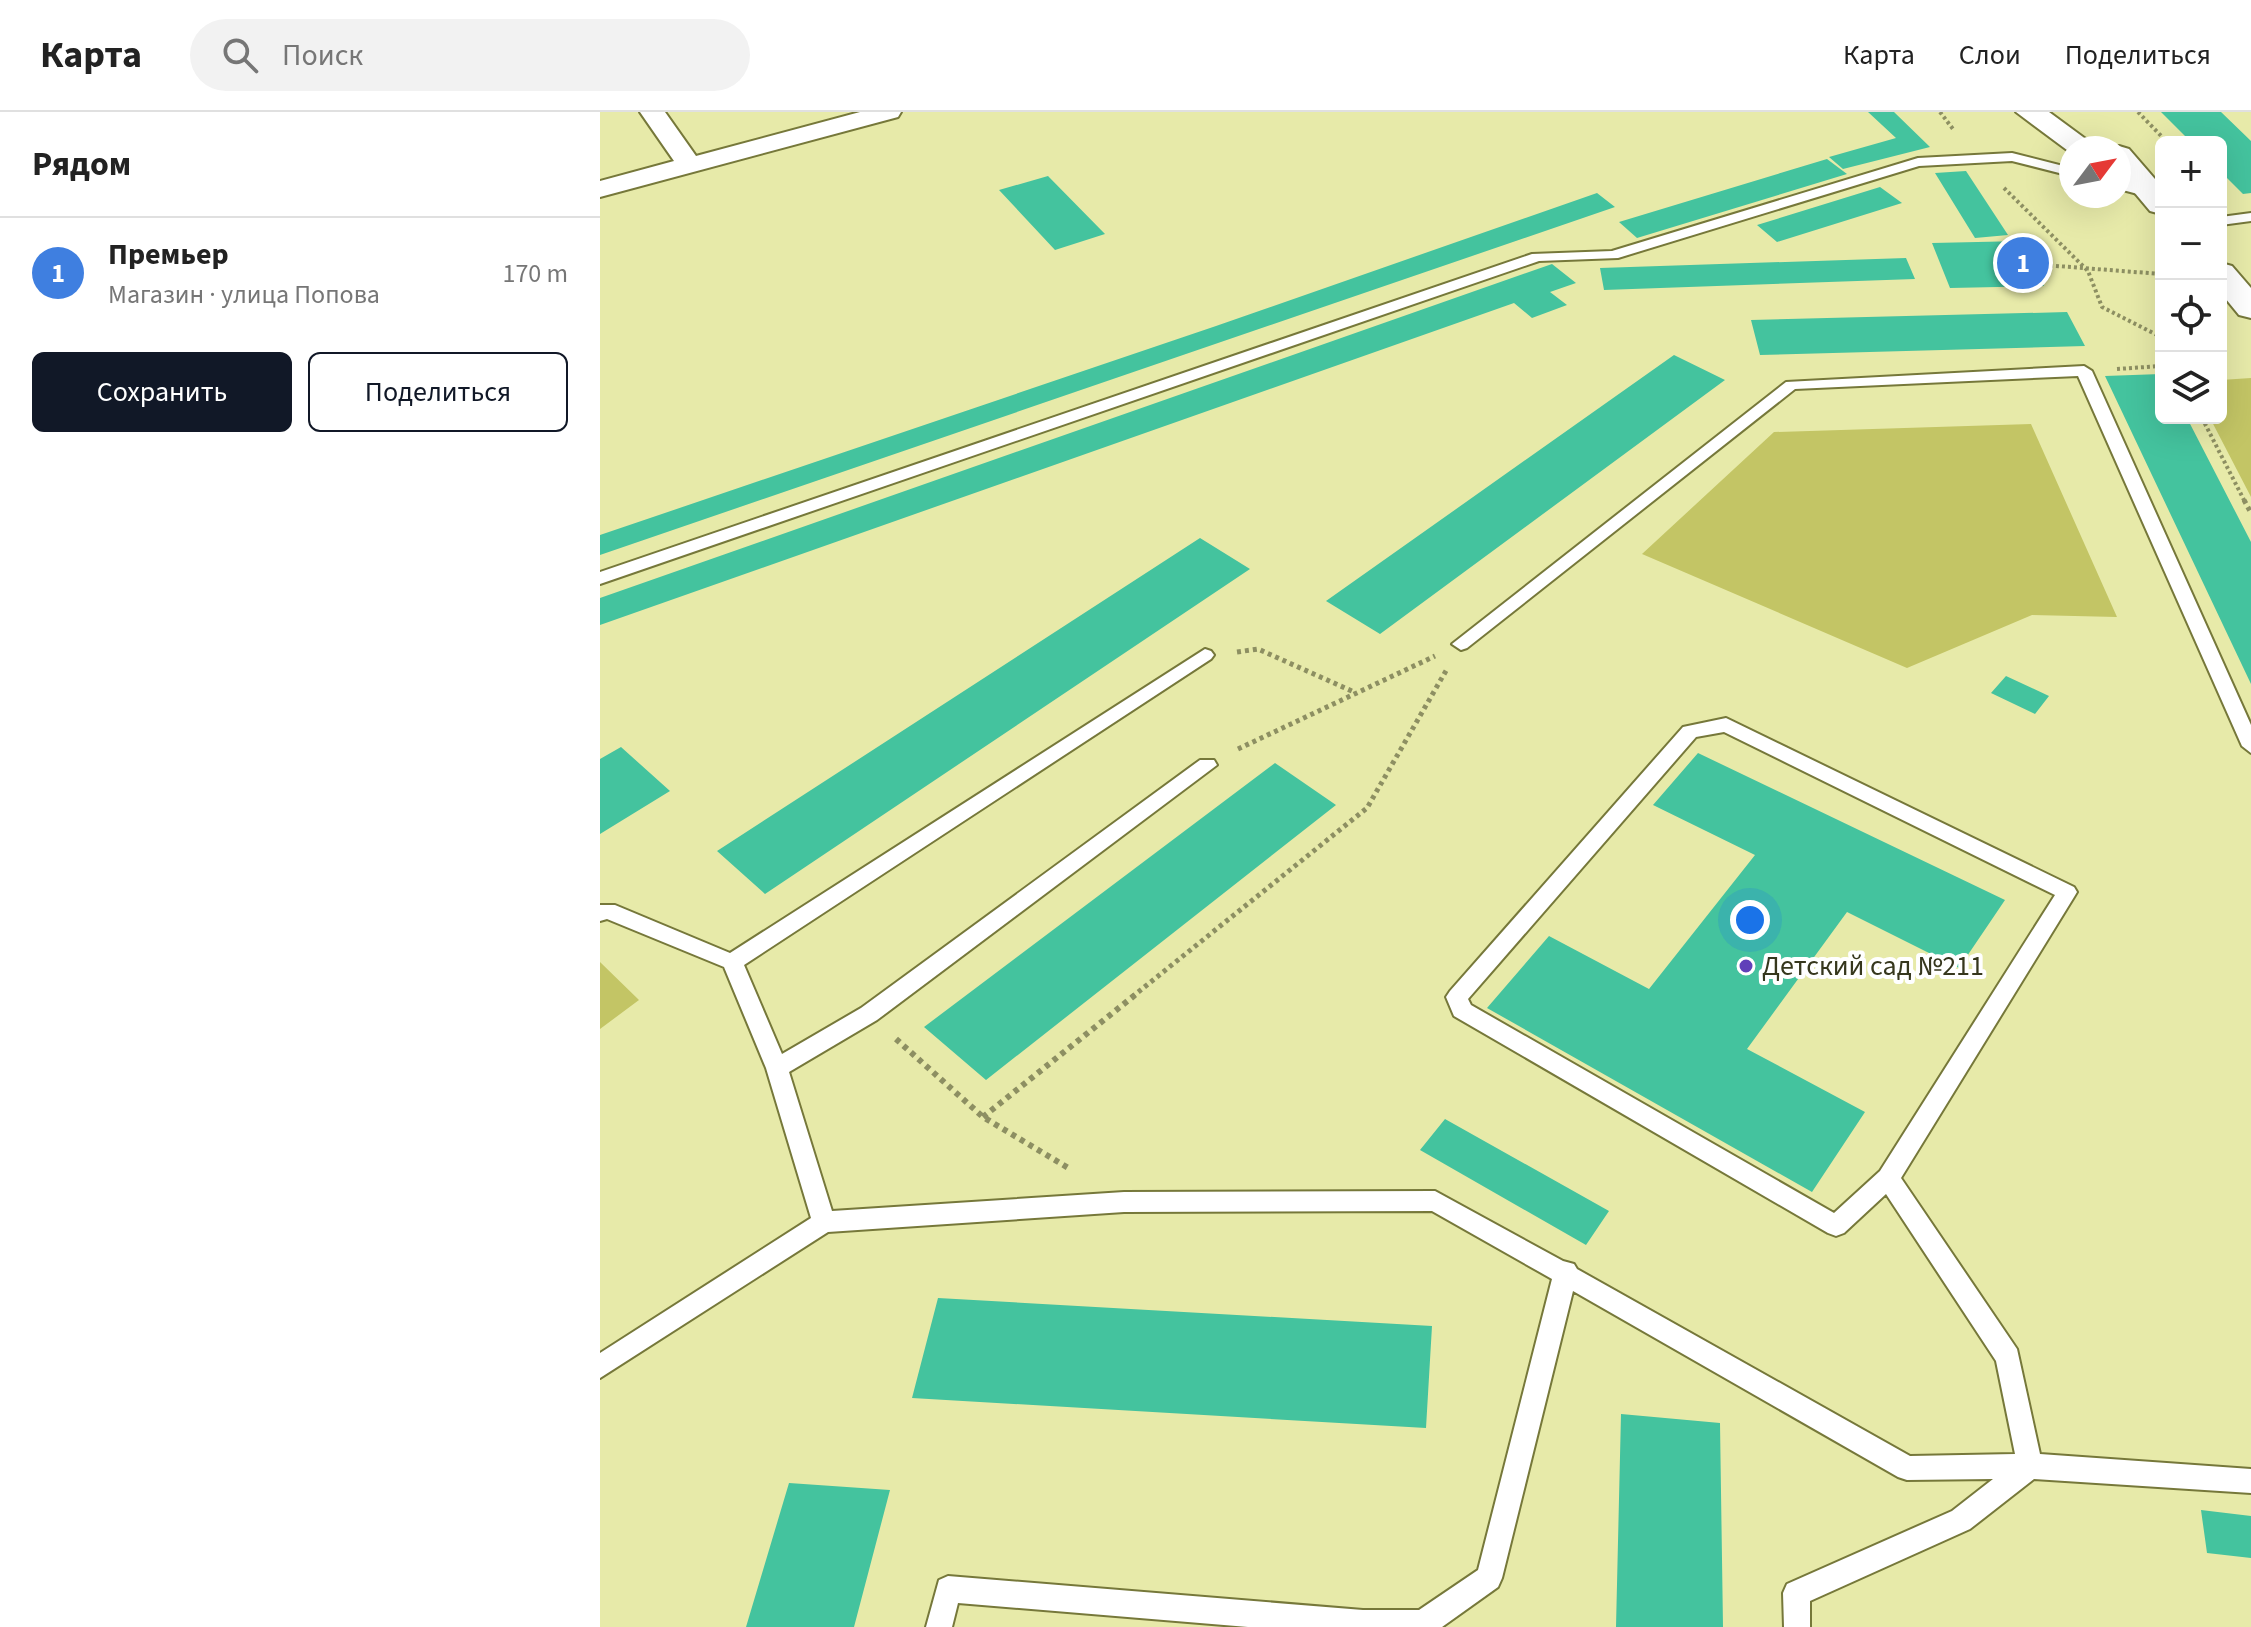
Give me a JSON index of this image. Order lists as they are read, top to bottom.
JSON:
{
  "places": ["Детский сад №211"],
  "north": "top right",
  "page": {
    "header": "Карта",
    "search": "Поиск",
    "nav": ["Карта", "Слои", "Поделиться"],
    "heading": "Рядом",
    "map_buttons": ["+", "−"],
    "list": [
      {
        "mark": "1",
        "name": "Премьер",
        "note": "Магазин · улица Попова",
        "value": "170 m"
      }
    ],
    "pins": "1",
    "buttons": ["Сохранить", "Поделиться"]
  }
}
